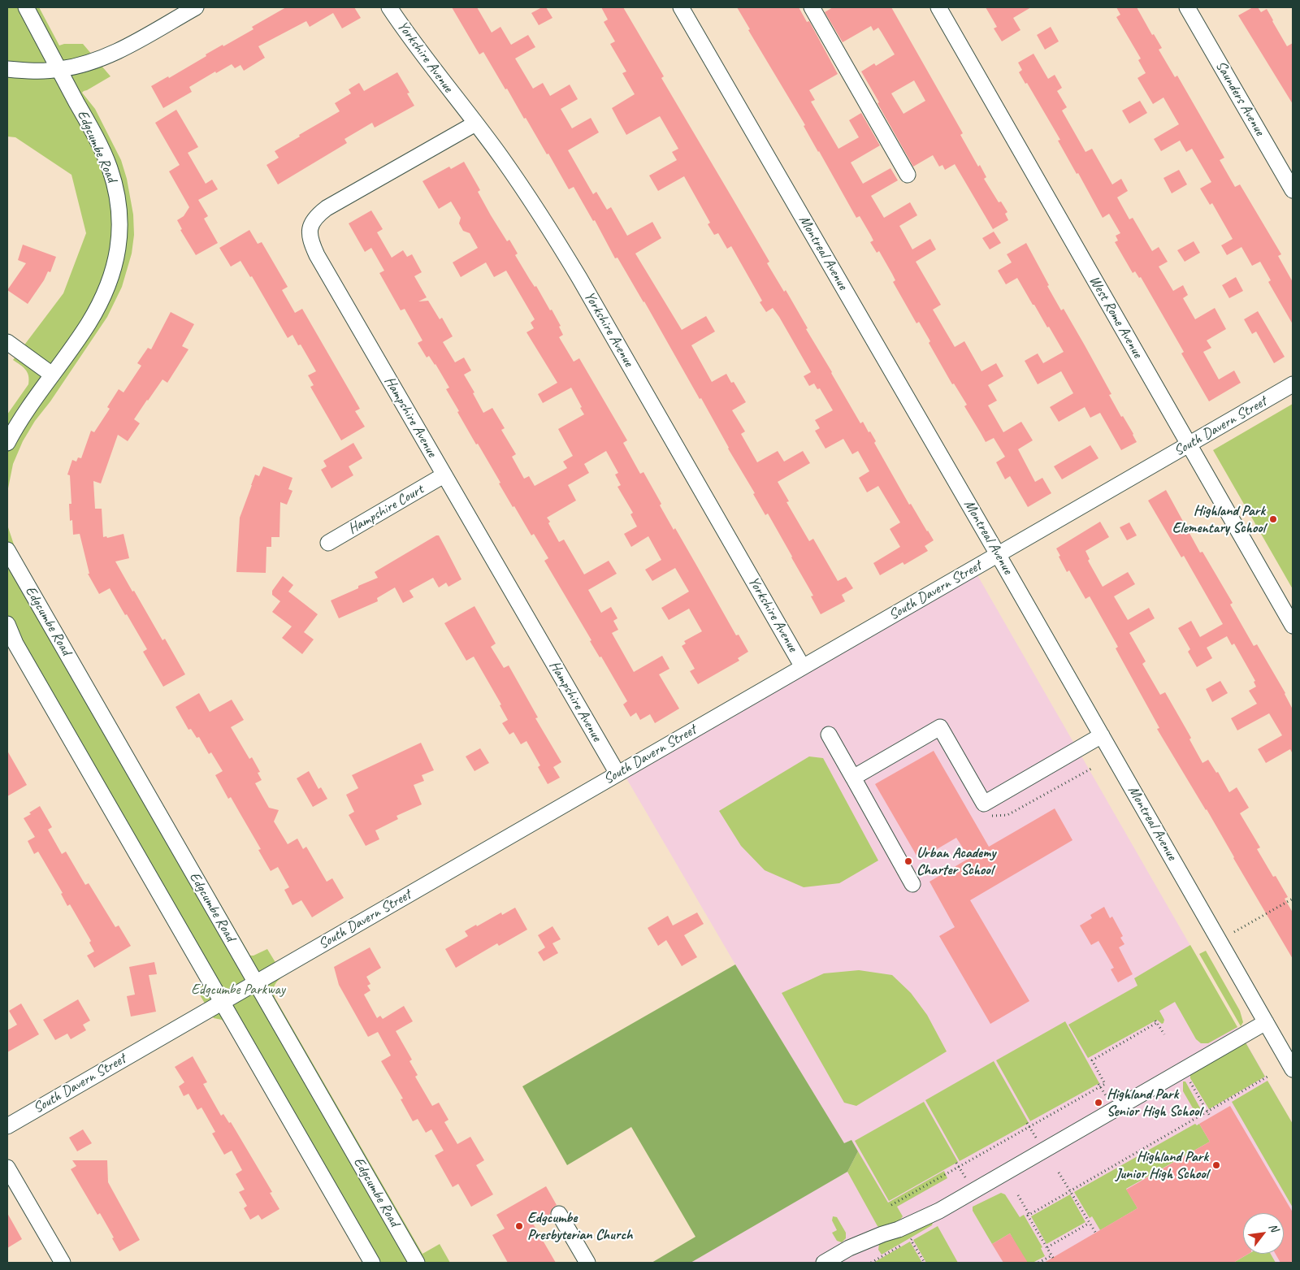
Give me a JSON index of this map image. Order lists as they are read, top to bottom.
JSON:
{
  "streets": {
    "street": [
      "Yorkshire Avenue",
      "Saunders Avenue",
      "Edgcumbe Road",
      "Montreal Avenue",
      "West Rome Avenue",
      "Hampshire Avenue",
      "South Davern Street",
      "Hampshire Court"
    ]
  },
  "crossings": [
    ["Yorkshire Avenue", "Hampshire Avenue"],
    ["Yorkshire Avenue", "South Davern Street"],
    ["Edgcumbe Road", "South Davern Street"],
    ["Montreal Avenue", "South Davern Street"],
    ["West Rome Avenue", "South Davern Street"],
    ["Hampshire Avenue", "South Davern Street"],
    ["Hampshire Avenue", "Hampshire Court"]
  ],
  "parks": ["Edgcumbe Parkway"],
  "places": [
    "Highland Park Elementary School",
    "Urban Academy Charter School",
    "Highland Park Senior High School",
    "Highland Park Junior High School",
    "Edgcumbe Presbyterian Church"
  ],
  "north": "top right"
}
